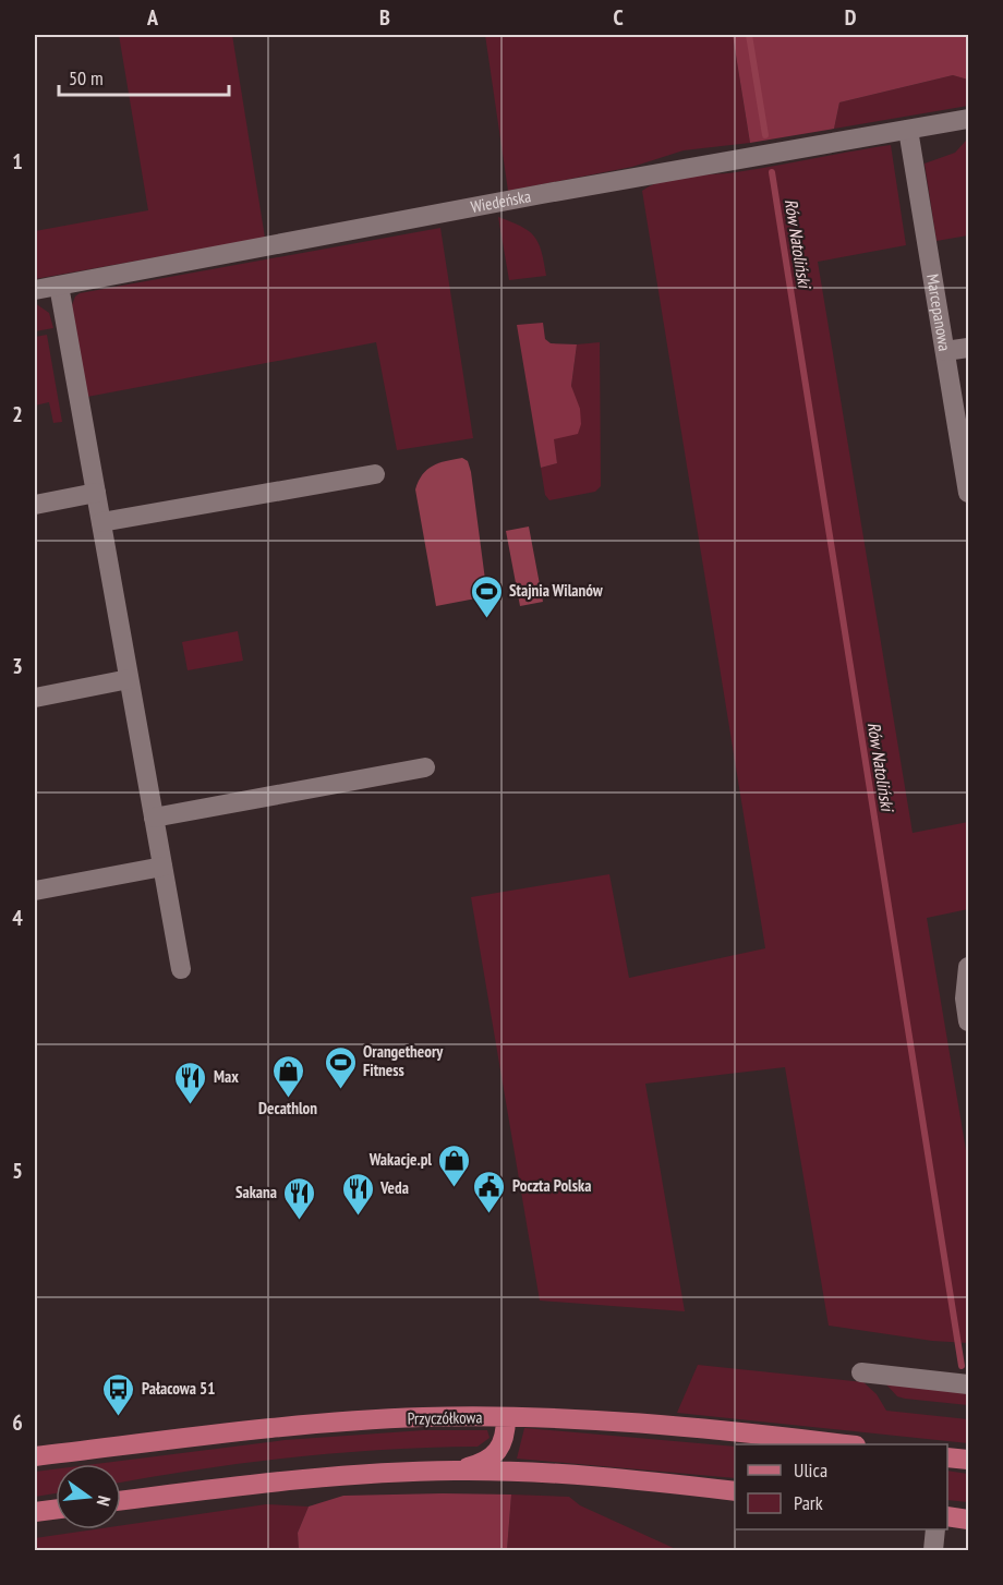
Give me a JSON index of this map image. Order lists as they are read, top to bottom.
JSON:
{
  "streets": {
    "main road": ["Przyczółkowa"],
    "street": ["Wiedeńska", "Marcepanowa"]
  },
  "crossings": [
    ["Wiedeńska", "Marcepanowa"]
  ],
  "water": ["Rów Natoliński"],
  "places": {
    "sports": ["Stajnia Wilanów", "Orangetheory Fitness"],
    "shop": ["Decathlon", "Wakacje.pl"],
    "restaurant": ["Max", "Veda", "Sakana"],
    "public building": ["Poczta Polska"],
    "bus stop": ["Pałacowa 51"]
  },
  "legend": ["Ulica", "Park"],
  "scale_bar": "50 m",
  "north": "right",
  "grid": {
    "columns": [
      "A",
      "B",
      "C",
      "D"
    ],
    "rows": [
      "1",
      "2",
      "3",
      "4",
      "5",
      "6"
    ]
  }
}
